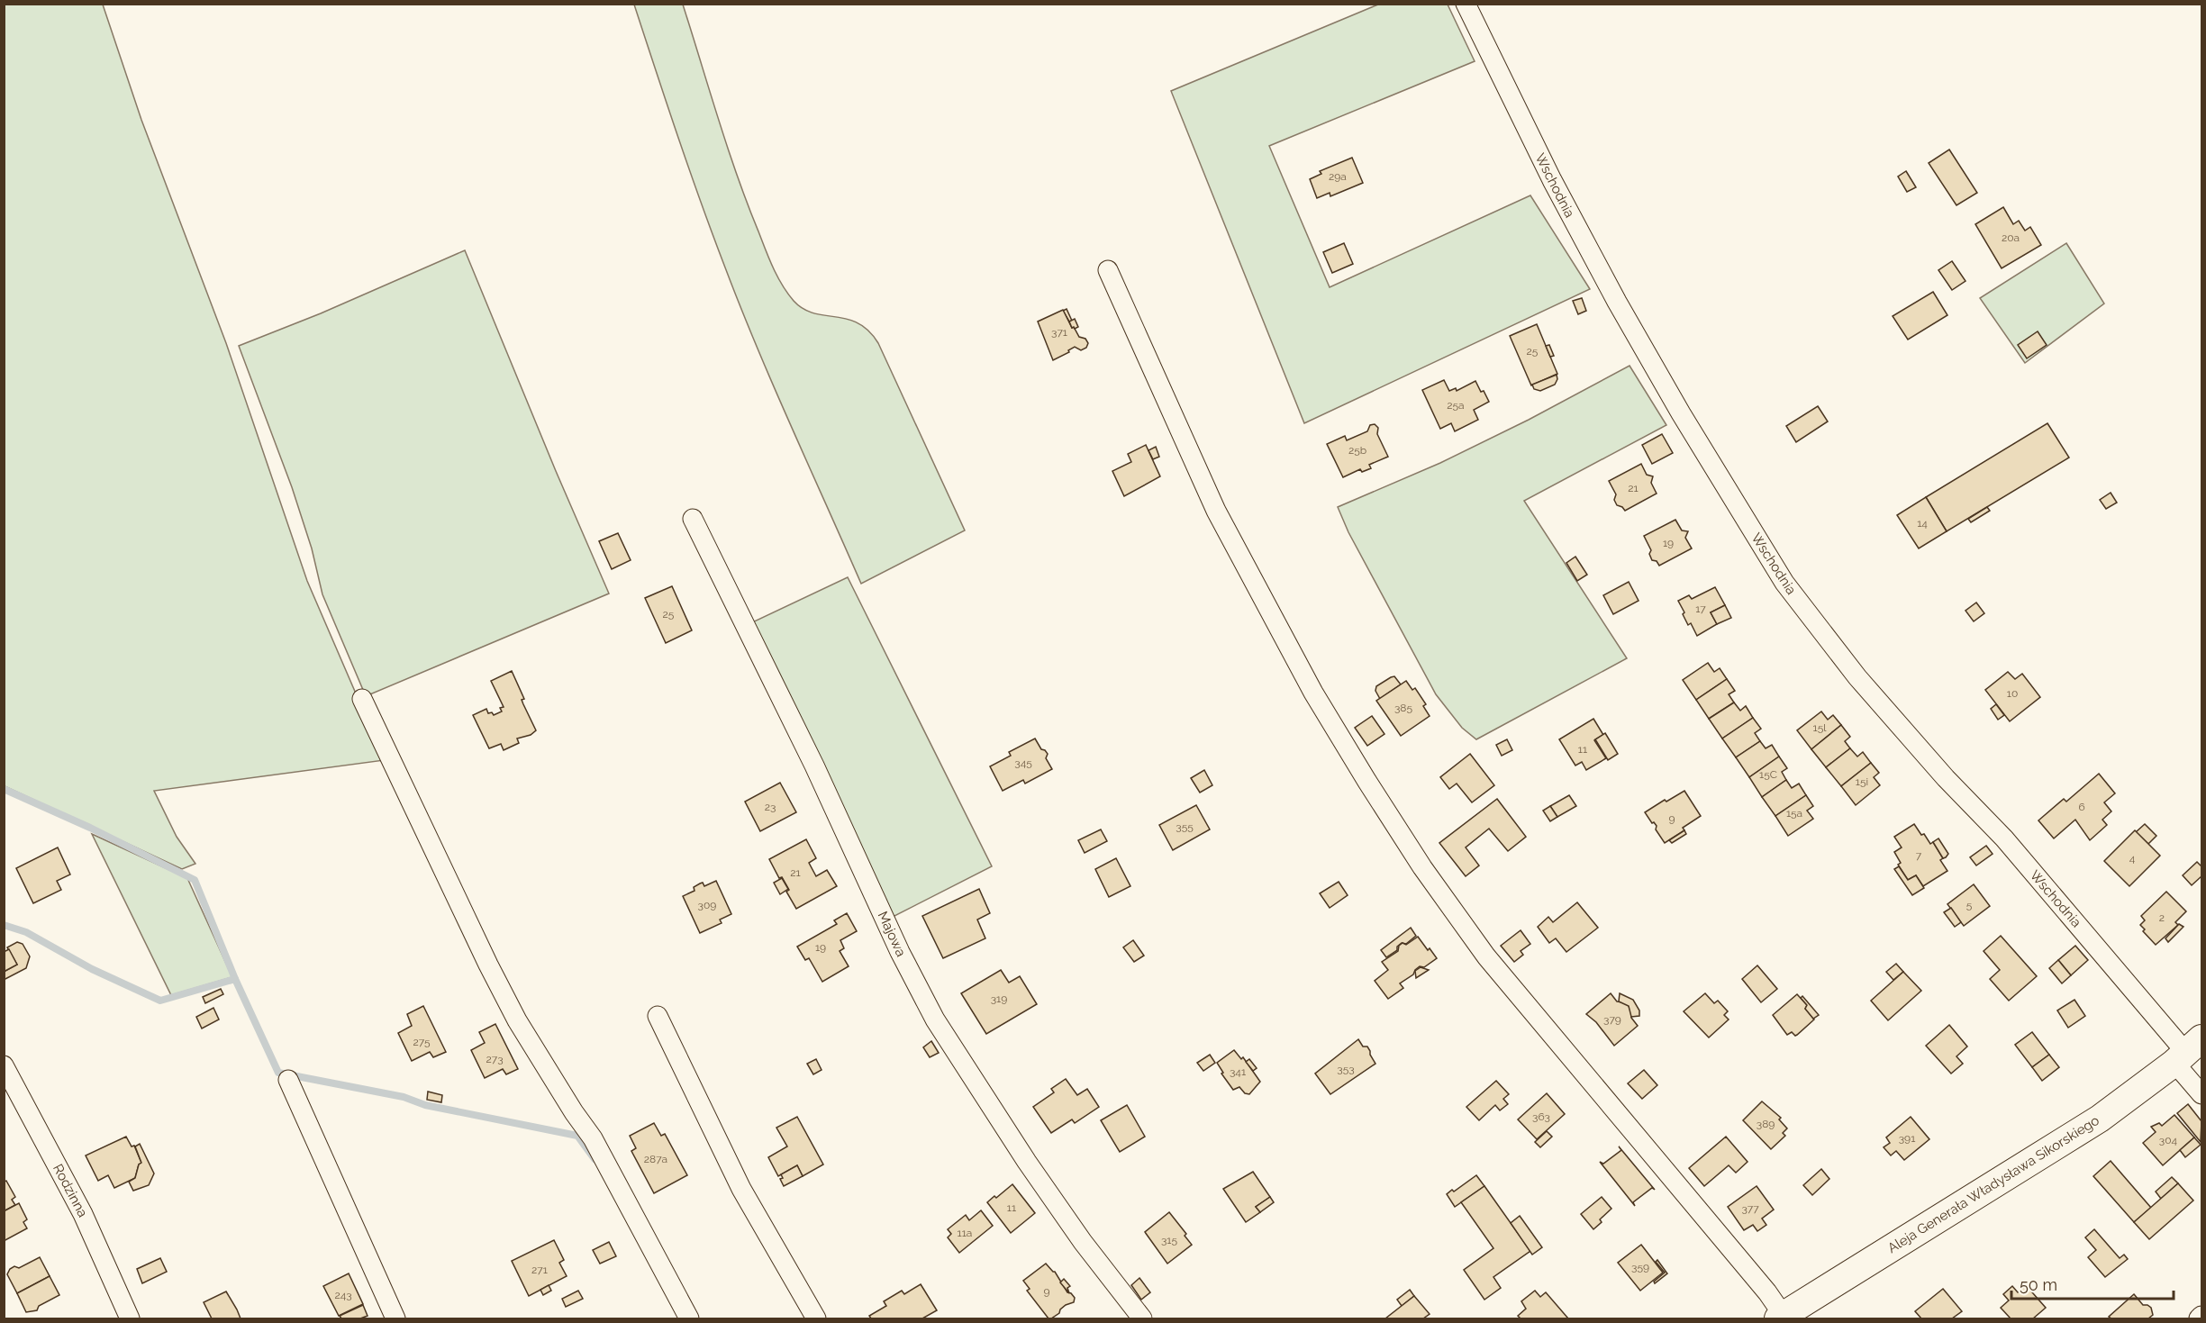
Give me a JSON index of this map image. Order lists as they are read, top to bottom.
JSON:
{
  "streets": {
    "main road": ["Aleja Generała Władysława Sikorskiego"],
    "street": ["Wschodnia", "Majowa", "Rodzinna"]
  },
  "crossings": [
    ["Wschodnia", "Aleja Generała Władysława Sikorskiego"]
  ],
  "house_numbers": [
    "29a",
    "20a",
    "371",
    "25",
    "25a",
    "25b",
    "21",
    "14",
    "19",
    "17",
    "25",
    "10",
    "385",
    "15l",
    "11",
    "345",
    "15C",
    "15i",
    "23",
    "6",
    "15a",
    "9",
    "355",
    "7",
    "4",
    "21",
    "309",
    "5",
    "2",
    "19",
    "319",
    "379",
    "275",
    "273",
    "353",
    "341",
    "363",
    "389",
    "391",
    "304",
    "287a",
    "11",
    "377",
    "11a",
    "315",
    "359",
    "271",
    "9",
    "243"
  ],
  "scale_bar": "50 m"
}
